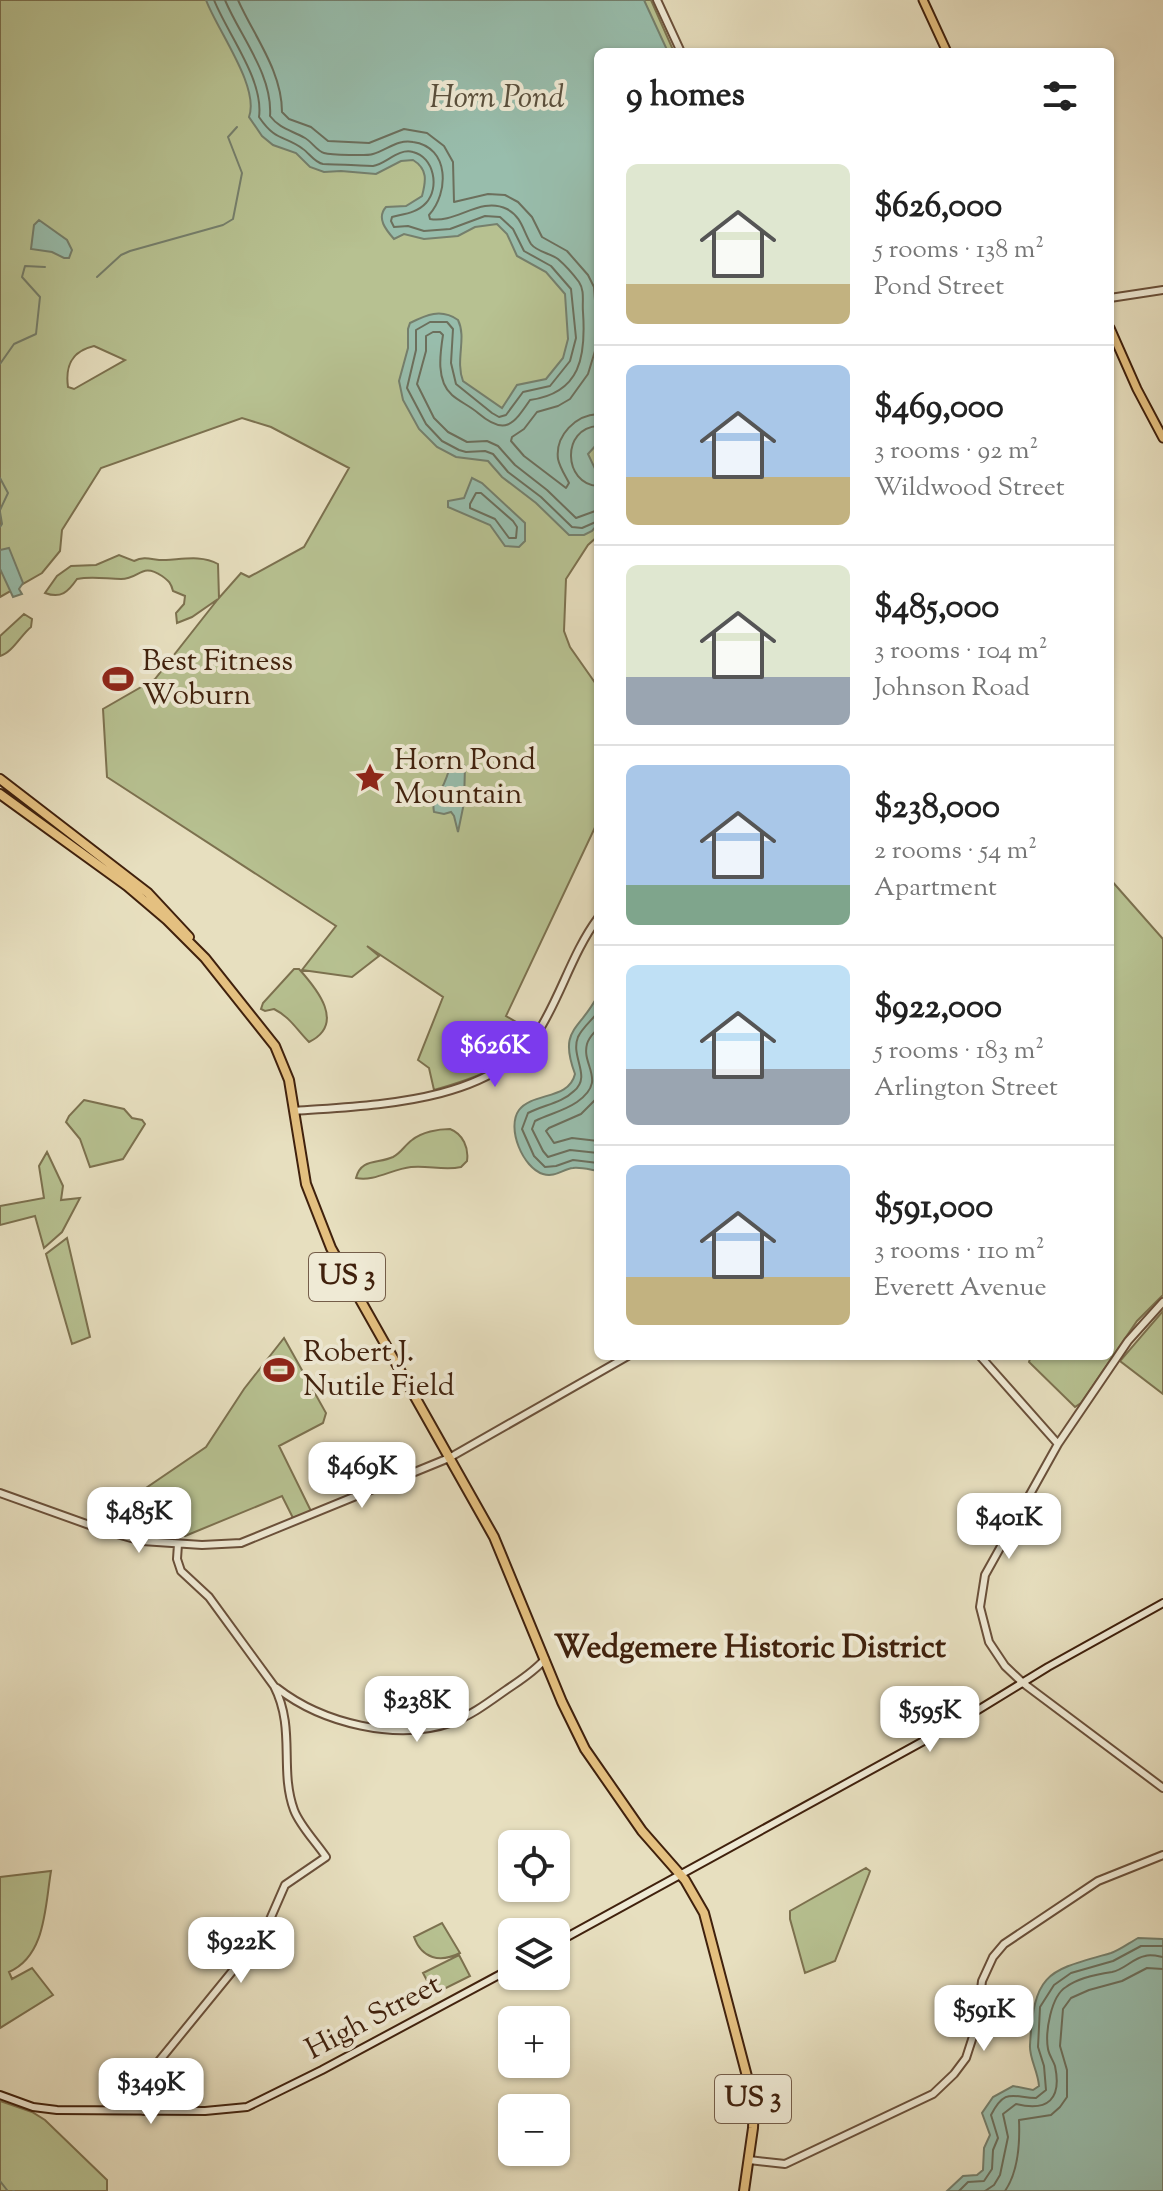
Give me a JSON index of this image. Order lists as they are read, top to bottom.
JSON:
{
  "streets": {
    "highway": ["US 3"],
    "street": ["High Street"]
  },
  "districts": ["Wedgemere Historic District"],
  "water": ["Horn Pond"],
  "places": {
    "sports": ["Best Fitness Woburn", "Robert J. Nutile Field"],
    "place": ["Horn Pond Mountain"]
  },
  "page": {
    "heading": "9 homes",
    "list": [
      {
        "name": "$626,000",
        "note": "5 rooms · 138 m² · Pond Street"
      },
      {
        "name": "$469,000",
        "note": "3 rooms · 92 m² · Wildwood Street"
      },
      {
        "name": "$485,000",
        "note": "3 rooms · 104 m² · Johnson Road"
      },
      {
        "name": "$238,000",
        "note": "2 rooms · 54 m² · Apartment"
      },
      {
        "name": "$922,000",
        "note": "5 rooms · 183 m² · Arlington Street"
      },
      {
        "name": "$591,000",
        "note": "3 rooms · 110 m² · Everett Avenue"
      }
    ],
    "price": [
      "$626K",
      "$469K",
      "$485K",
      "$401K",
      "$238K",
      "$595K",
      "$922K",
      "$591K",
      "$349K"
    ],
    "map_buttons": ["+", "−"]
  }
}
